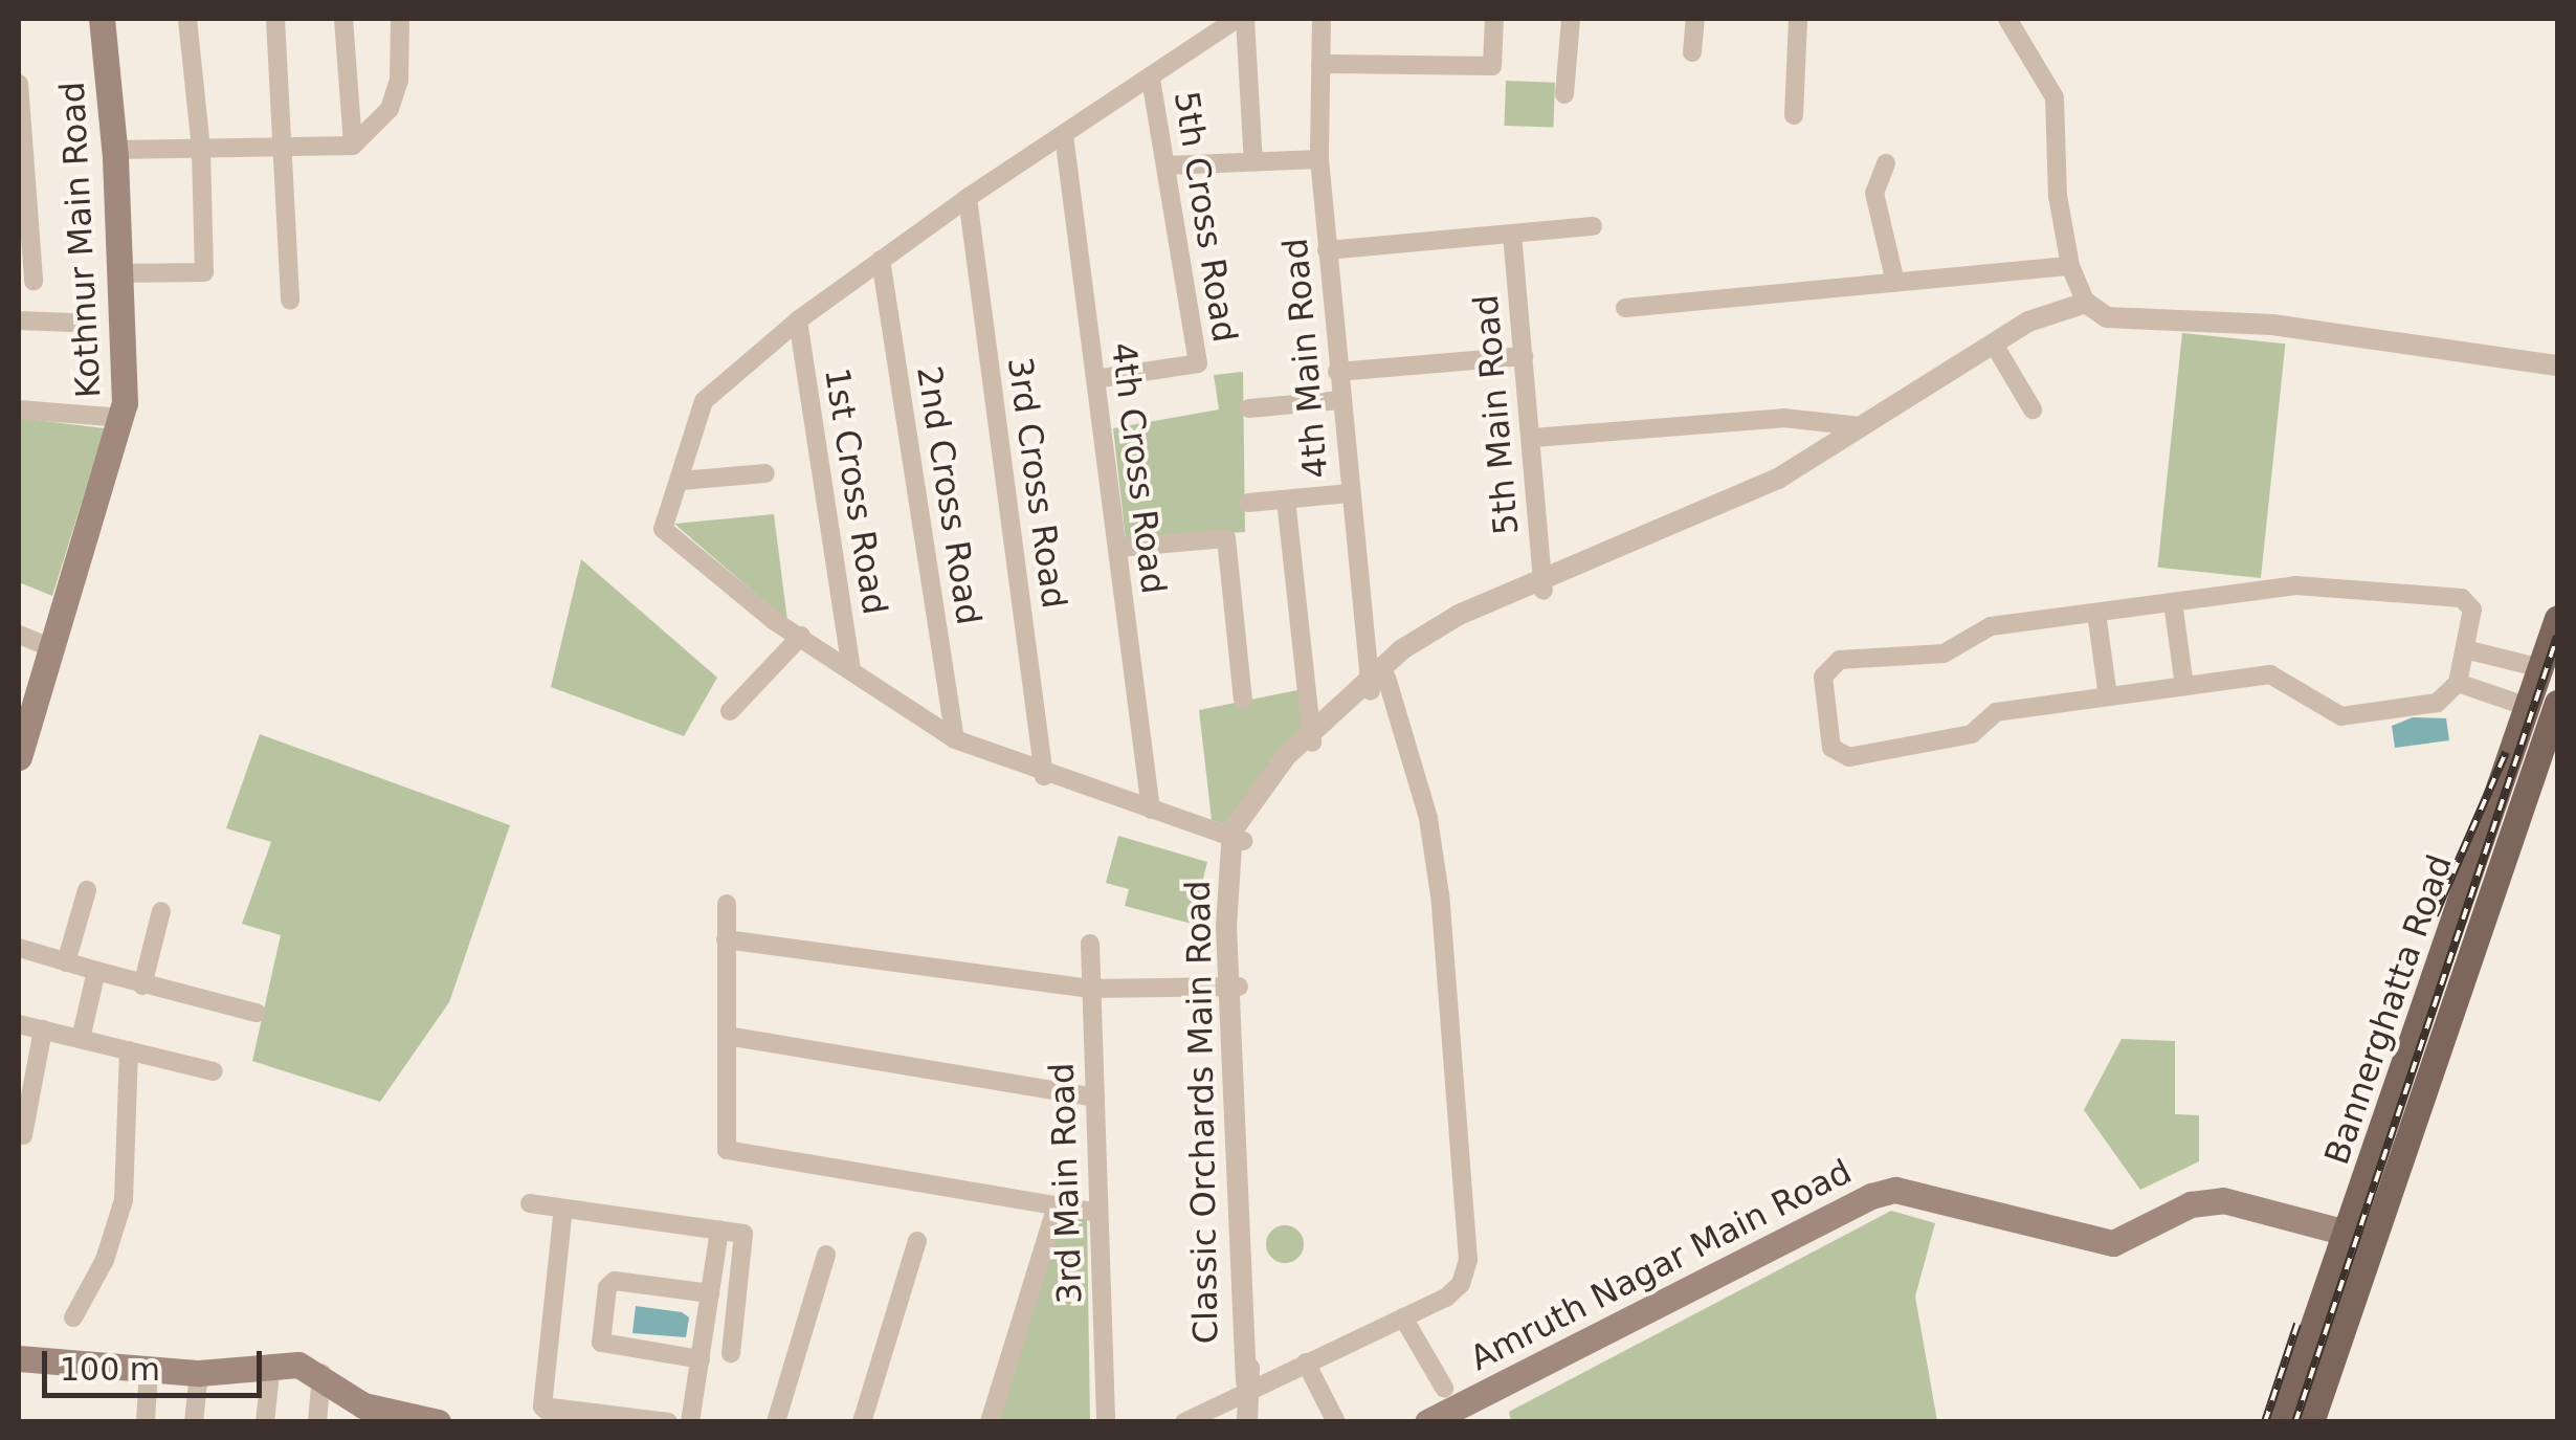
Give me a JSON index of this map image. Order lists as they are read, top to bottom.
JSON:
{
  "streets": {
    "main road": ["Kothnur Main Road", "Bannerghatta Road", "Amruth Nagar Main Road"],
    "street": [
      "5th Cross Road",
      "4th Main Road",
      "5th Main Road",
      "4th Cross Road",
      "3rd Cross Road",
      "1st Cross Road",
      "2nd Cross Road",
      "Classic Orchards Main Road",
      "3rd Main Road"
    ]
  },
  "crossings": [
    ["5th Cross Road", "4th Cross Road"],
    ["4th Main Road", "Classic Orchards Main Road"],
    ["5th Main Road", "Classic Orchards Main Road"],
    ["Bannerghatta Road", "Amruth Nagar Main Road"]
  ],
  "scale_bar": "100 m"
}
